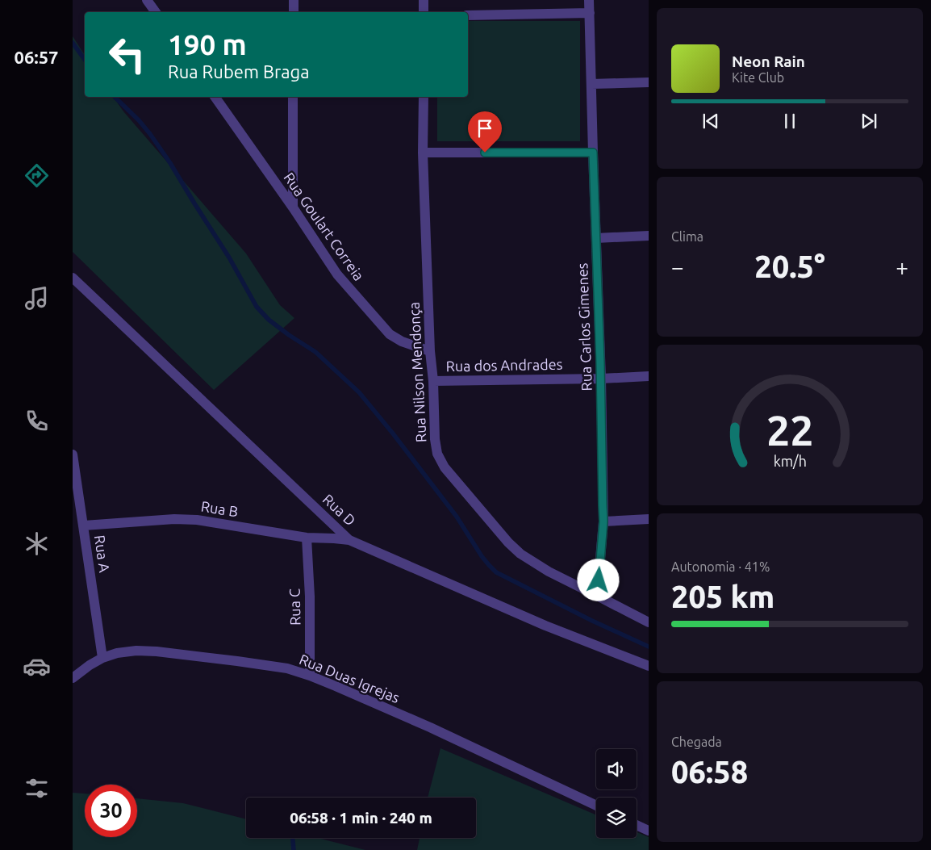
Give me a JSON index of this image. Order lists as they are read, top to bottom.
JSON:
{
  "streets": {
    "street": [
      "Rua Goulart Correia",
      "Rua Carlos Gimenes",
      "Rua dos Andrades",
      "Rua Nilson Mendonça",
      "Rua B",
      "Rua D",
      "Rua A",
      "Rua C",
      "Rua Duas Igrejas"
    ]
  },
  "crossings": [
    ["Rua Goulart Correia", "Rua Nilson Mendonça"],
    ["Rua Carlos Gimenes", "Rua dos Andrades"],
    ["Rua Carlos Gimenes", "Rua Nilson Mendonça"],
    ["Rua dos Andrades", "Rua Nilson Mendonça"],
    ["Rua B", "Rua D"],
    ["Rua B", "Rua A"],
    ["Rua B", "Rua C"],
    ["Rua A", "Rua Duas Igrejas"],
    ["Rua C", "Rua Duas Igrejas"]
  ],
  "page": {
    "tabs": "06:57",
    "turn": ["190 m", "Rua Rubem Braga"],
    "song": ["Neon Rain", "Kite Club"],
    "tile": [
      "Clima",
      ["Autonomia · 41%", "205 km"],
      ["Chegada", "06:58"]
    ],
    "heat": ["−", "20.5°", "+"],
    "limit": "30",
    "trip": "06:58 · 1 min · 240 m",
    "gauge": ["22", "km/h"]
  }
}
